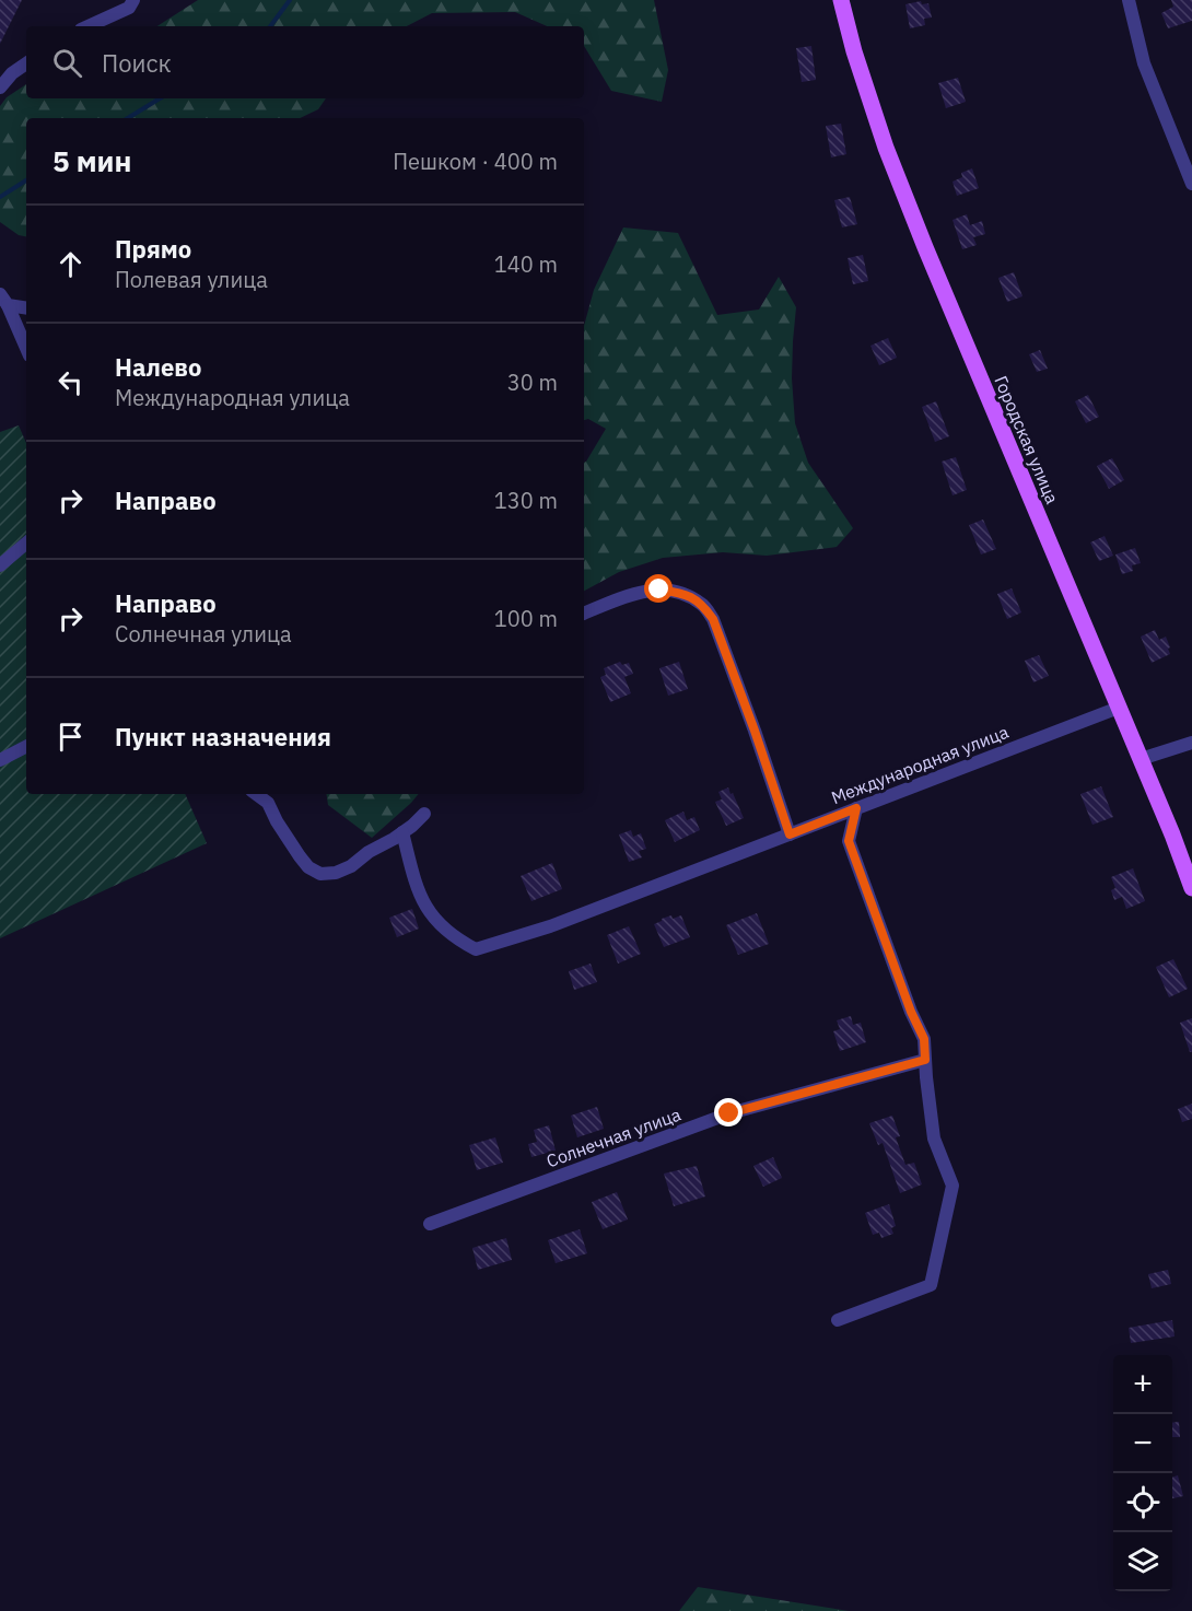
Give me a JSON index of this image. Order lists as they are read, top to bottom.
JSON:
{
  "streets": {
    "main road": ["Городская улица"],
    "street": ["Международная улица", "Солнечная улица"]
  },
  "crossings": [
    ["Городская улица", "Международная улица"]
  ],
  "page": {
    "search": "Поиск",
    "heading": ["5 мин", "Пешком · 400 m"],
    "list": [
      ["Прямо", "Полевая улица", "140 m"],
      ["Налево", "Международная улица", "30 m"],
      ["Направо", "130 m"],
      ["Направо", "Солнечная улица", "100 m"],
      "Пункт назначения"
    ],
    "map_buttons": ["+", "−"]
  }
}
